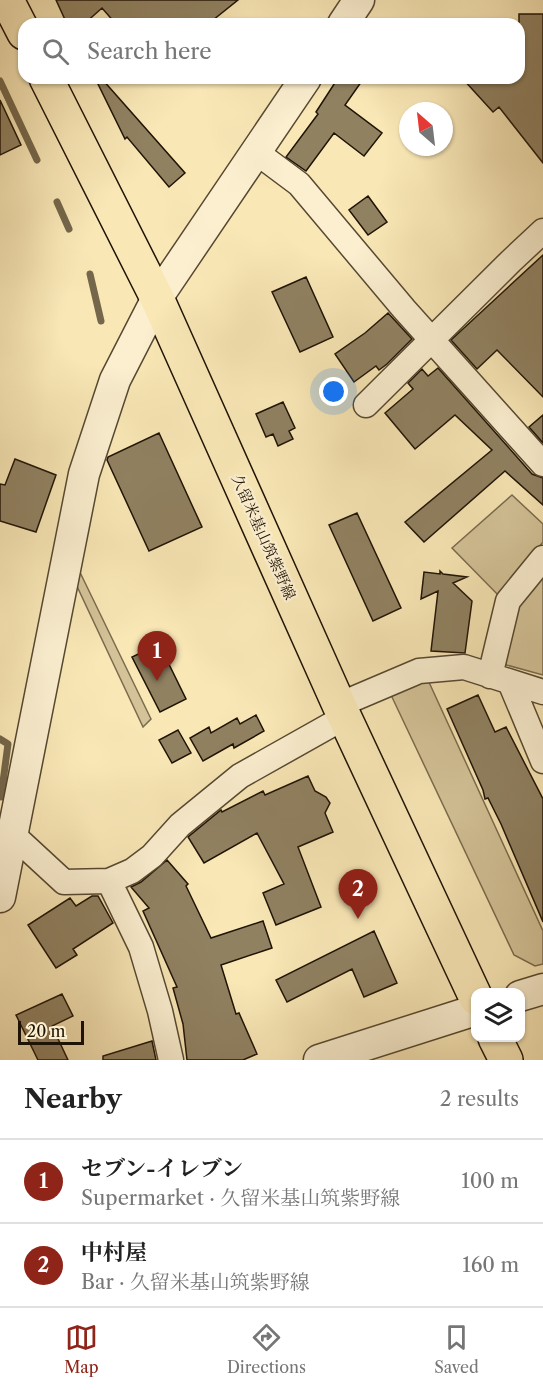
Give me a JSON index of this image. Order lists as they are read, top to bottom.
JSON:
{
  "streets": {
    "main road": ["久留米基山筑紫野線"]
  },
  "scale_bar": "20 m",
  "north": "top left",
  "page": {
    "search": "Search here",
    "pins": ["1", "2"],
    "scale": "20 m",
    "heading": ["Nearby", "2 results"],
    "list": [
      {
        "mark": "1",
        "name": "セブン-イレブン",
        "note": "Supermarket · 久留米基山筑紫野線",
        "value": "100 m"
      },
      {
        "mark": "2",
        "name": "中村屋",
        "note": "Bar · 久留米基山筑紫野線",
        "value": "160 m"
      }
    ],
    "nav": ["Map", "Directions", "Saved"]
  }
}
